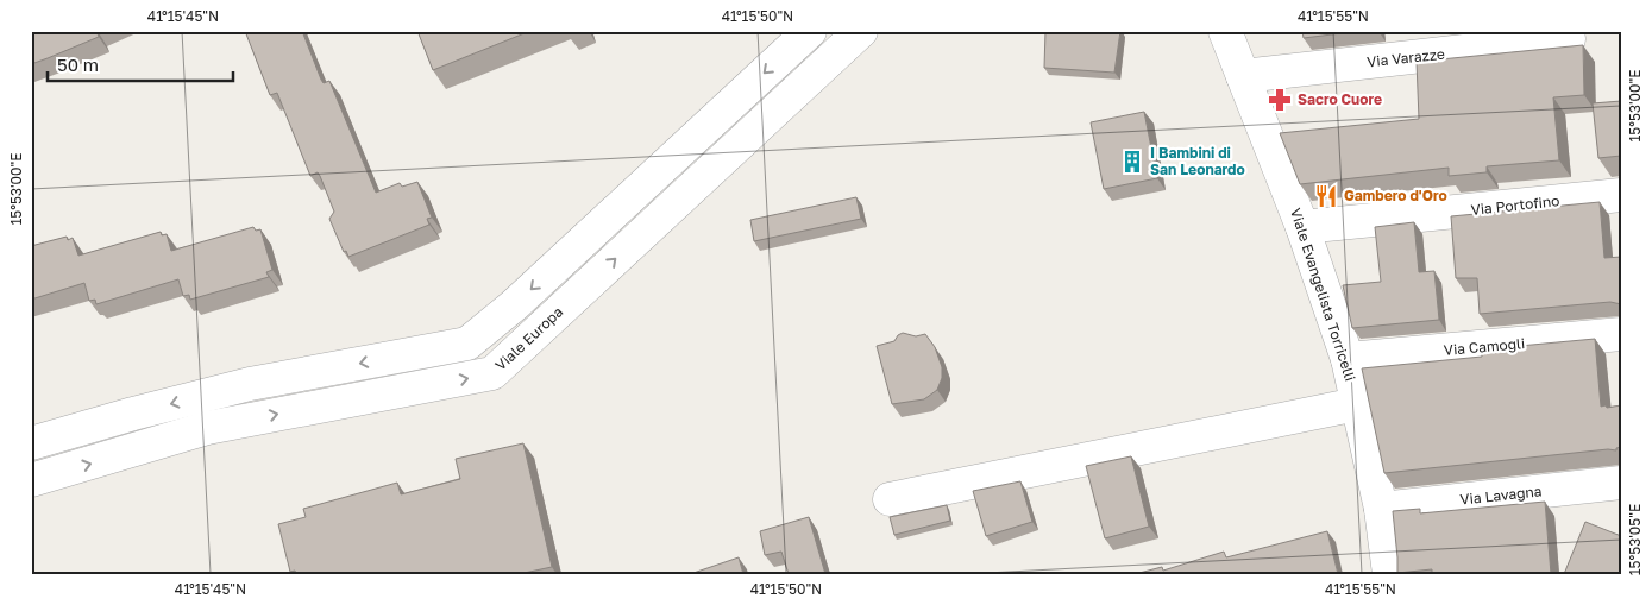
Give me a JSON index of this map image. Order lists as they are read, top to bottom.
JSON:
{
  "streets": {
    "street": [
      "Via Varazze",
      "Via Portofino",
      "Viale Evangelista Torricelli",
      "Viale Europa",
      "Via Camogli",
      "Via Lavagna"
    ]
  },
  "crossings": [
    ["Via Varazze", "Viale Evangelista Torricelli"],
    ["Via Portofino", "Viale Evangelista Torricelli"],
    ["Viale Evangelista Torricelli", "Via Camogli"],
    ["Viale Evangelista Torricelli", "Via Lavagna"]
  ],
  "places": {
    "pharmacy": ["Sacro Cuore"],
    "building": ["I Bambini di San Leonardo"],
    "restaurant": ["Gambero d'Oro"]
  },
  "scale_bar": "50 m",
  "coordinates": [
    "41°15'45\"N",
    "41°15'50\"N",
    "41°15'55\"N",
    "15°53'00\"E",
    "15°53'05\"E"
  ]
}
